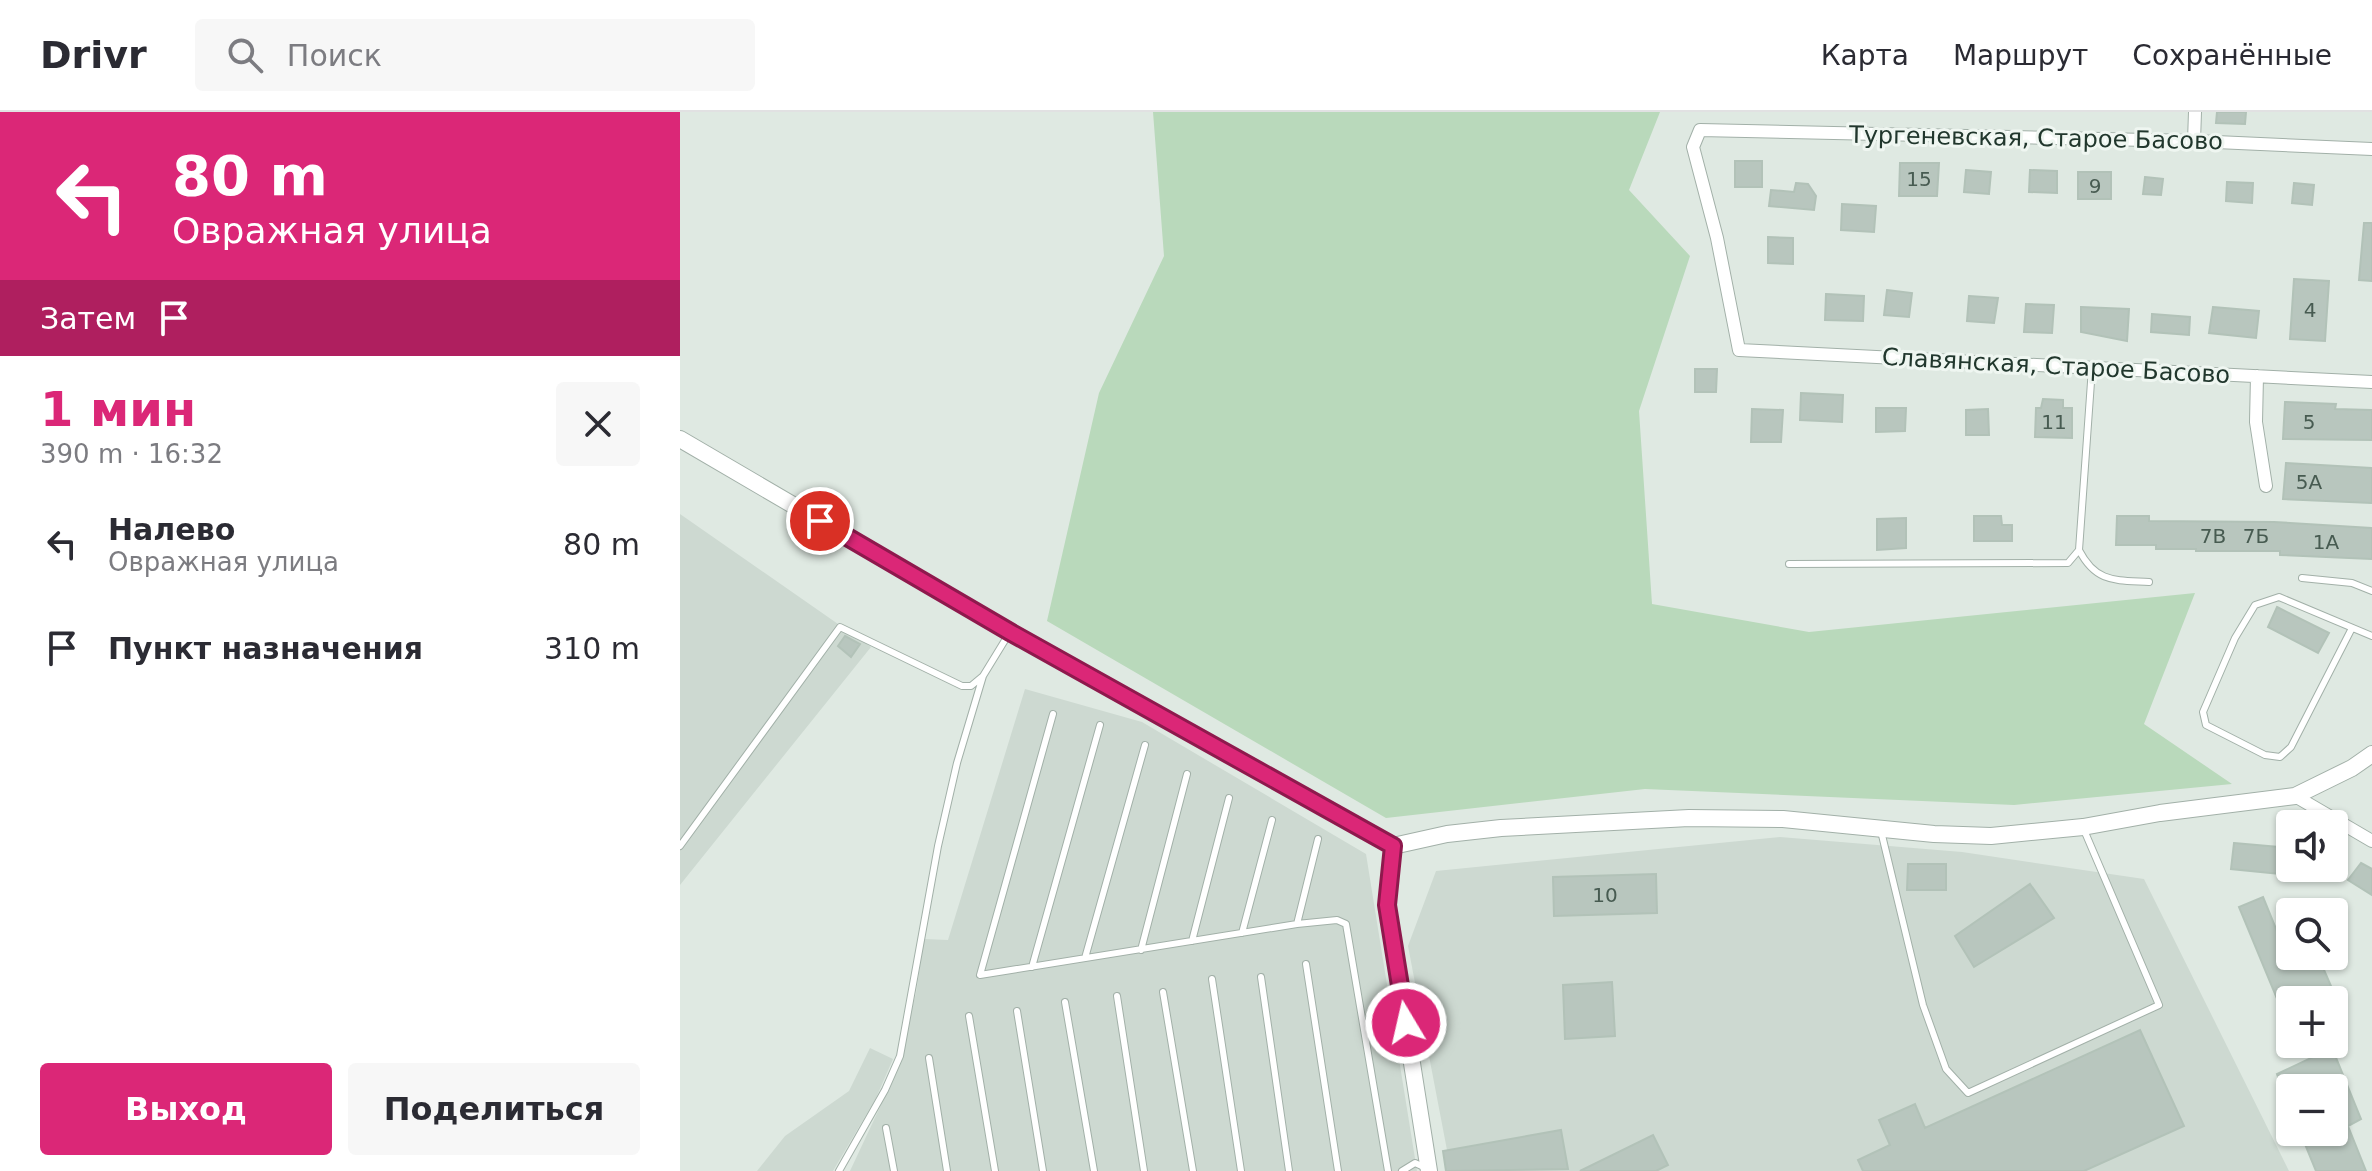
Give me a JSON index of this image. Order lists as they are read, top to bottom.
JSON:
{
  "streets": {
    "street": ["Тургеневская, Старое Басово", "Славянская, Старое Басово"]
  },
  "crossings": [
    ["Тургеневская, Старое Басово", "Славянская, Старое Басово"]
  ],
  "house_numbers": [
    "15",
    "9",
    "4",
    "11",
    "5",
    "5А",
    "7В",
    "7Б",
    "1А",
    "10"
  ],
  "page": {
    "header": "Drivr",
    "search": "Поиск",
    "nav": ["Карта", "Маршрут", "Сохранённые"],
    "turn": ["80 m", "Овражная улица"],
    "then": "Затем",
    "heading": ["1 мин", "390 m · 16:32"],
    "list": [
      {
        "name": "Налево",
        "note": "Овражная улица",
        "value": "80 m"
      },
      {
        "name": "Пункт назначения",
        "value": "310 m"
      }
    ],
    "map_buttons": ["+", "−"],
    "buttons": ["Выход", "Поделиться"]
  }
}
